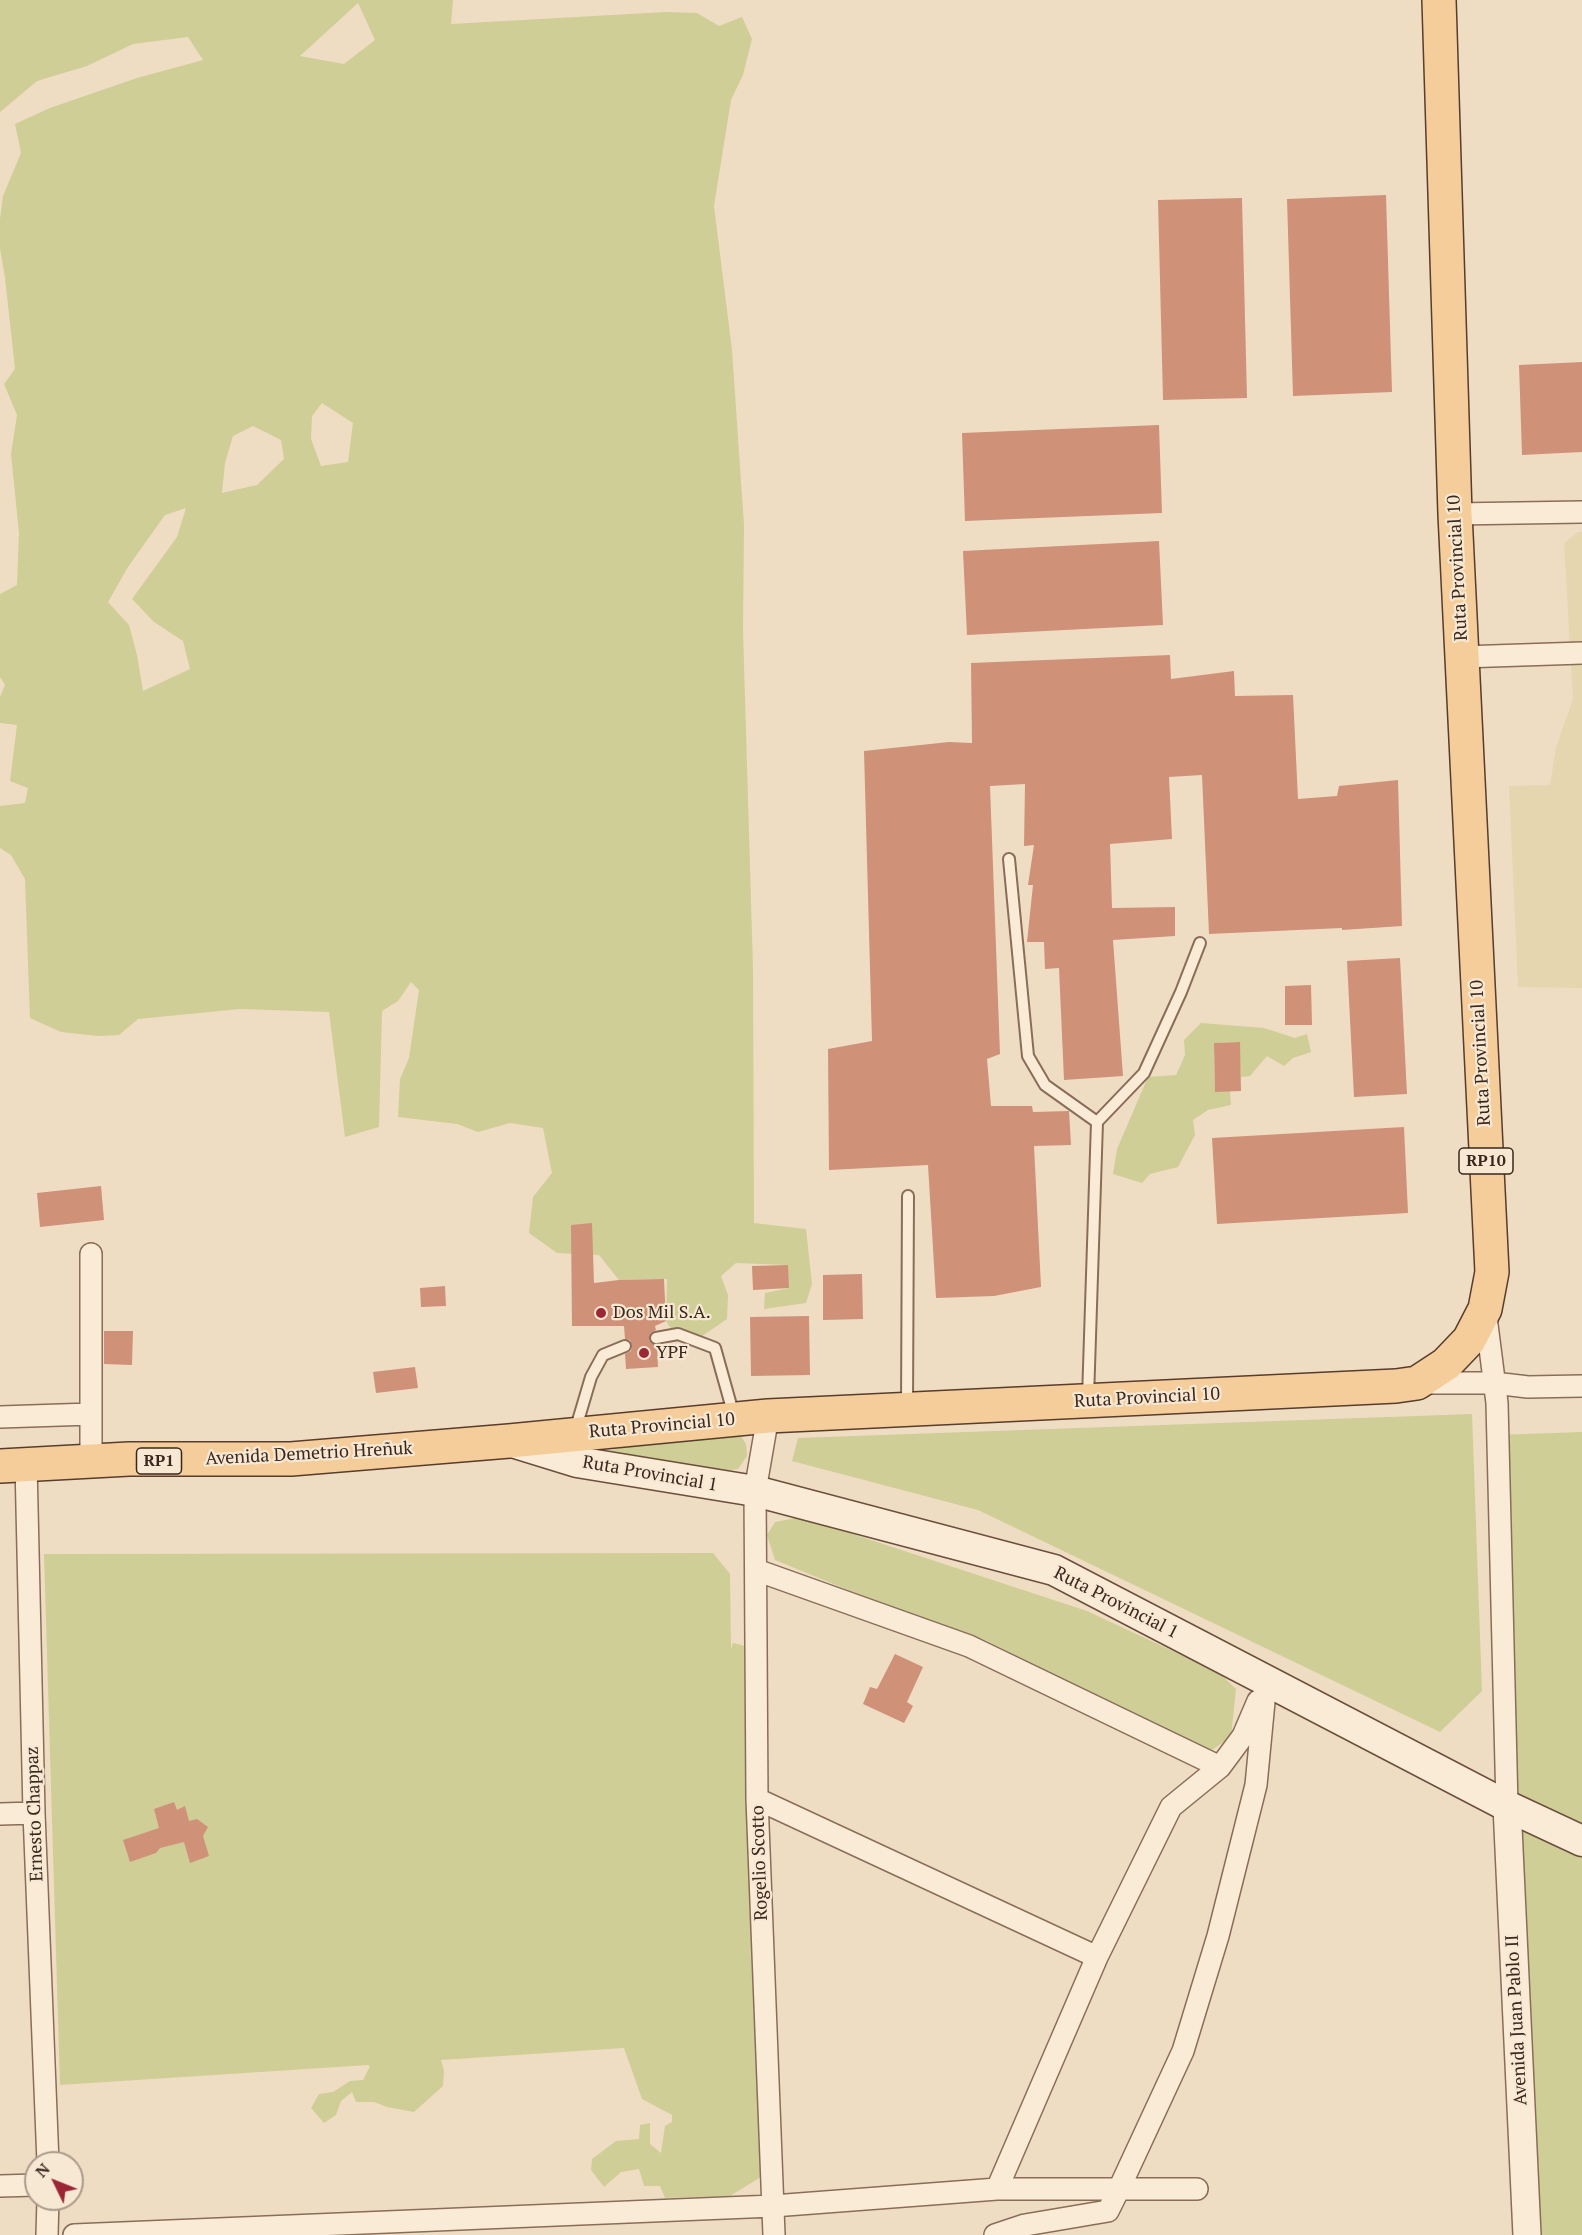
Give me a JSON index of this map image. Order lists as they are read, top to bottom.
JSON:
{
  "streets": {
    "main road": [
      "Ruta Provincial 10",
      "RP10",
      "Avenida Demetrio Hreñuk",
      "RP1",
      "Ruta Provincial 1"
    ],
    "street": ["Ernesto Chappaz", "Rogelio Scotto", "Avenida Juan Pablo II"]
  },
  "crossings": [
    ["Ruta Provincial 10", "Avenida Demetrio Hreñuk"],
    ["Ruta Provincial 10", "Ruta Provincial 1"],
    ["Ruta Provincial 10", "Rogelio Scotto"],
    ["Avenida Demetrio Hreñuk", "Ruta Provincial 1"],
    ["Avenida Demetrio Hreñuk", "Ernesto Chappaz"],
    ["Ruta Provincial 1", "Rogelio Scotto"],
    ["Ruta Provincial 1", "Avenida Juan Pablo II"]
  ],
  "places": ["Dos Mil S.A.", "YPF"],
  "north": "top left"
}
